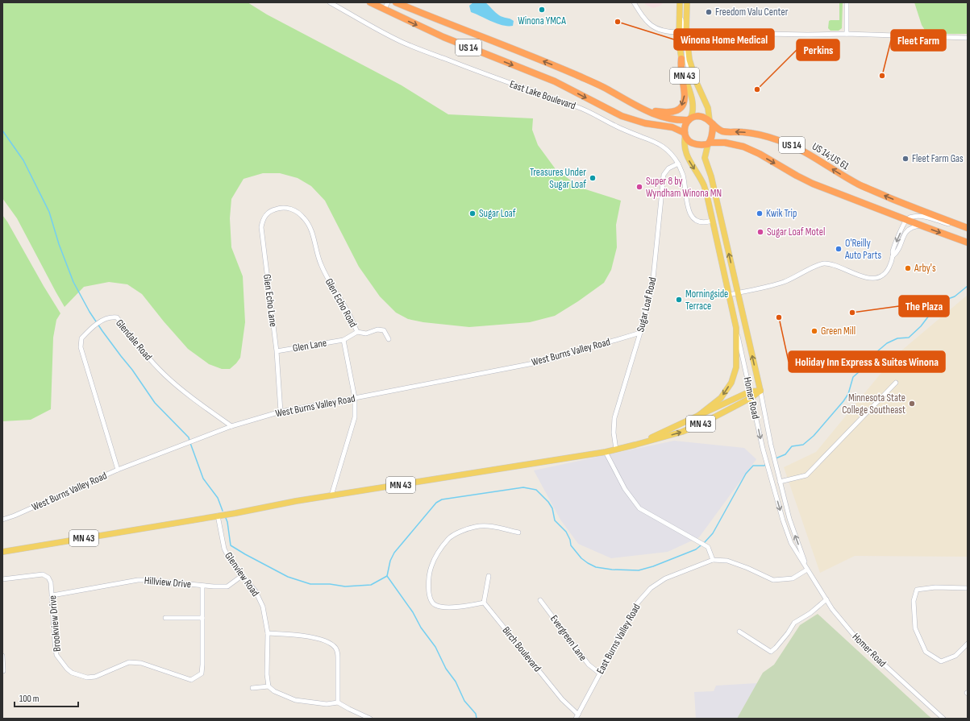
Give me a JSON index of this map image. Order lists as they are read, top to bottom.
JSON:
{
  "streets": {
    "highway": ["US 14", "US 14;US 61"],
    "main road": ["MN 43", "Homer Road"],
    "street": [
      "East Lake Boulevard",
      "Glen Echo Lane",
      "Glen Echo Road",
      "Sugar Loaf Road",
      "Glendale Road",
      "Glen Lane",
      "West Burns Valley Road",
      "Glenview Road",
      "Hillview Drive",
      "Brookview Drive",
      "Evergreen Lane",
      "East Burns Valley Road",
      "Birch Boulevard"
    ]
  },
  "crossings": [
    ["US 14", "MN 43"],
    ["US 14", "US 14;US 61"],
    ["US 14", "Homer Road"],
    ["MN 43", "East Lake Boulevard"],
    ["MN 43", "US 14;US 61"],
    ["MN 43", "Glen Echo Road"],
    ["MN 43", "Sugar Loaf Road"],
    ["MN 43", "Homer Road"],
    ["MN 43", "Glenview Road"],
    ["East Lake Boulevard", "Sugar Loaf Road"],
    ["East Lake Boulevard", "Homer Road"],
    ["US 14;US 61", "Homer Road"],
    ["Glen Echo Lane", "Glen Echo Road"],
    ["Glen Echo Lane", "Glen Lane"],
    ["Glen Echo Lane", "West Burns Valley Road"],
    ["Glen Echo Road", "Glen Lane"],
    ["Glen Echo Road", "West Burns Valley Road"],
    ["Sugar Loaf Road", "West Burns Valley Road"],
    ["Glendale Road", "West Burns Valley Road"],
    ["Glenview Road", "Hillview Drive"],
    ["Hillview Drive", "Brookview Drive"],
    ["Evergreen Lane", "East Burns Valley Road"],
    ["East Burns Valley Road", "Birch Boulevard"]
  ],
  "places": [
    "Winona YMCA",
    "Freedom Valu Center",
    "Winona Home Medical",
    "Fleet Farm",
    "Perkins",
    "Fleet Farm Gas",
    "Treasures Under Sugar Loaf",
    "Super 8 by Wyndham Winona MN",
    "Sugar Loaf",
    "Kwik Trip",
    "Sugar Loaf Motel",
    "O'Reilly Auto Parts",
    "Arby's",
    "Morningside Terrace",
    "The Plaza",
    "Holiday Inn Express & Suites Winona",
    "Green Mill",
    "Minnesota State College Southeast"
  ],
  "scale_bar": "100 m"
}
